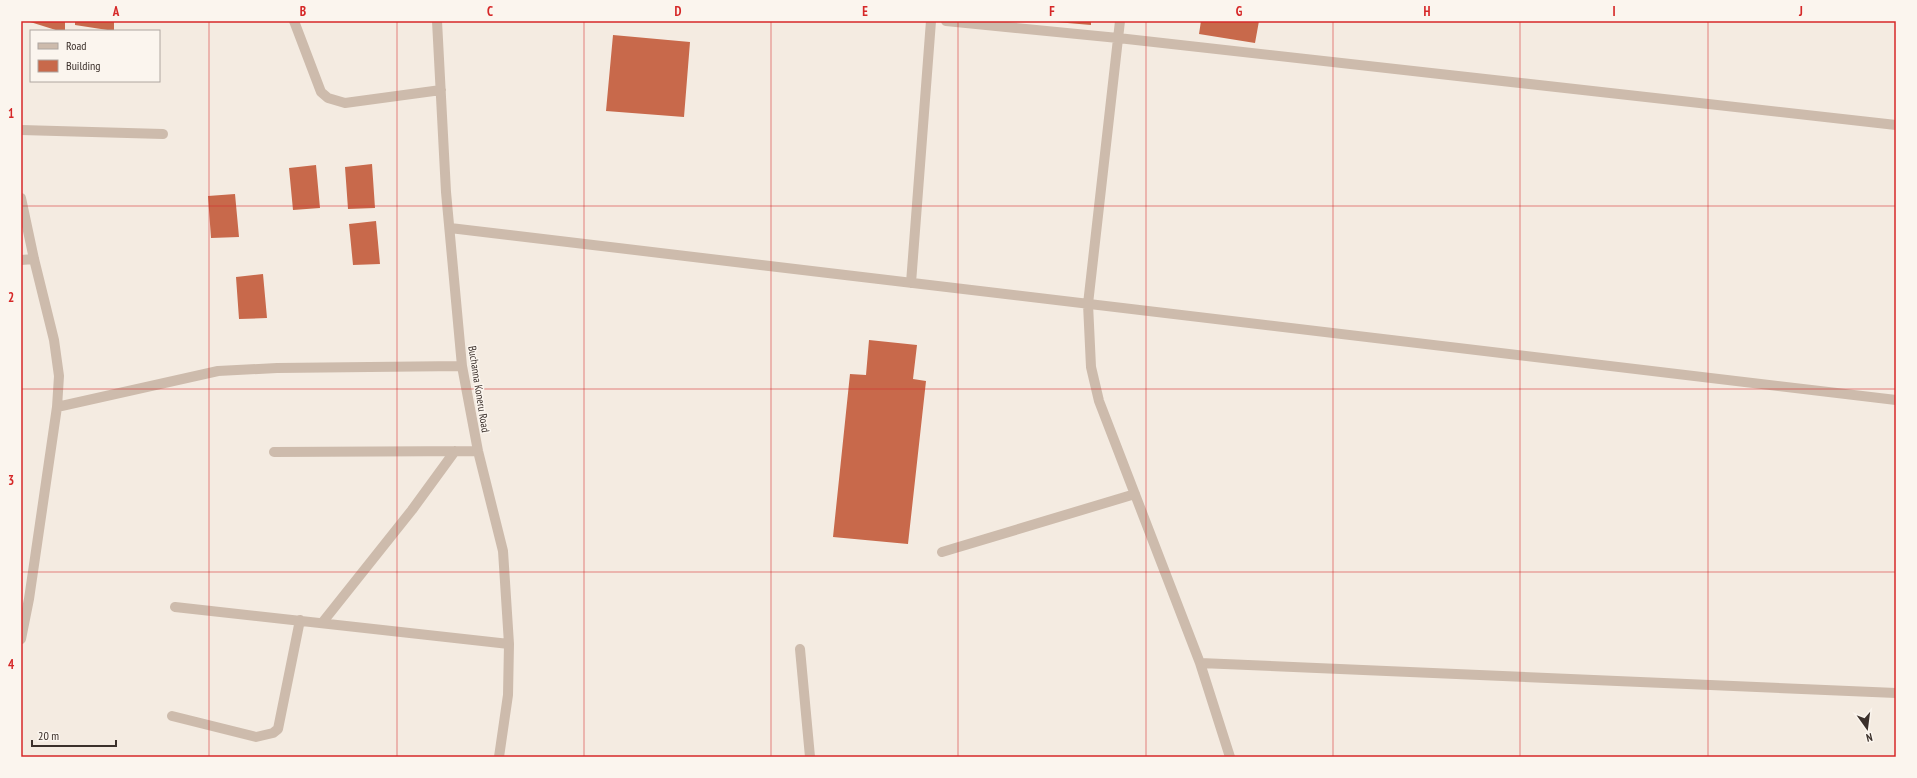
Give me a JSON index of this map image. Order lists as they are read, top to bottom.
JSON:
{
  "streets": {
    "street": ["Buchanna Koneru Road"]
  },
  "legend": ["Road", "Building"],
  "scale_bar": "20 m",
  "north": "bottom",
  "grid": {
    "columns": [
      "A",
      "B",
      "C",
      "D",
      "E",
      "F",
      "G",
      "H",
      "I",
      "J"
    ],
    "rows": [
      "1",
      "2",
      "3",
      "4"
    ]
  }
}
